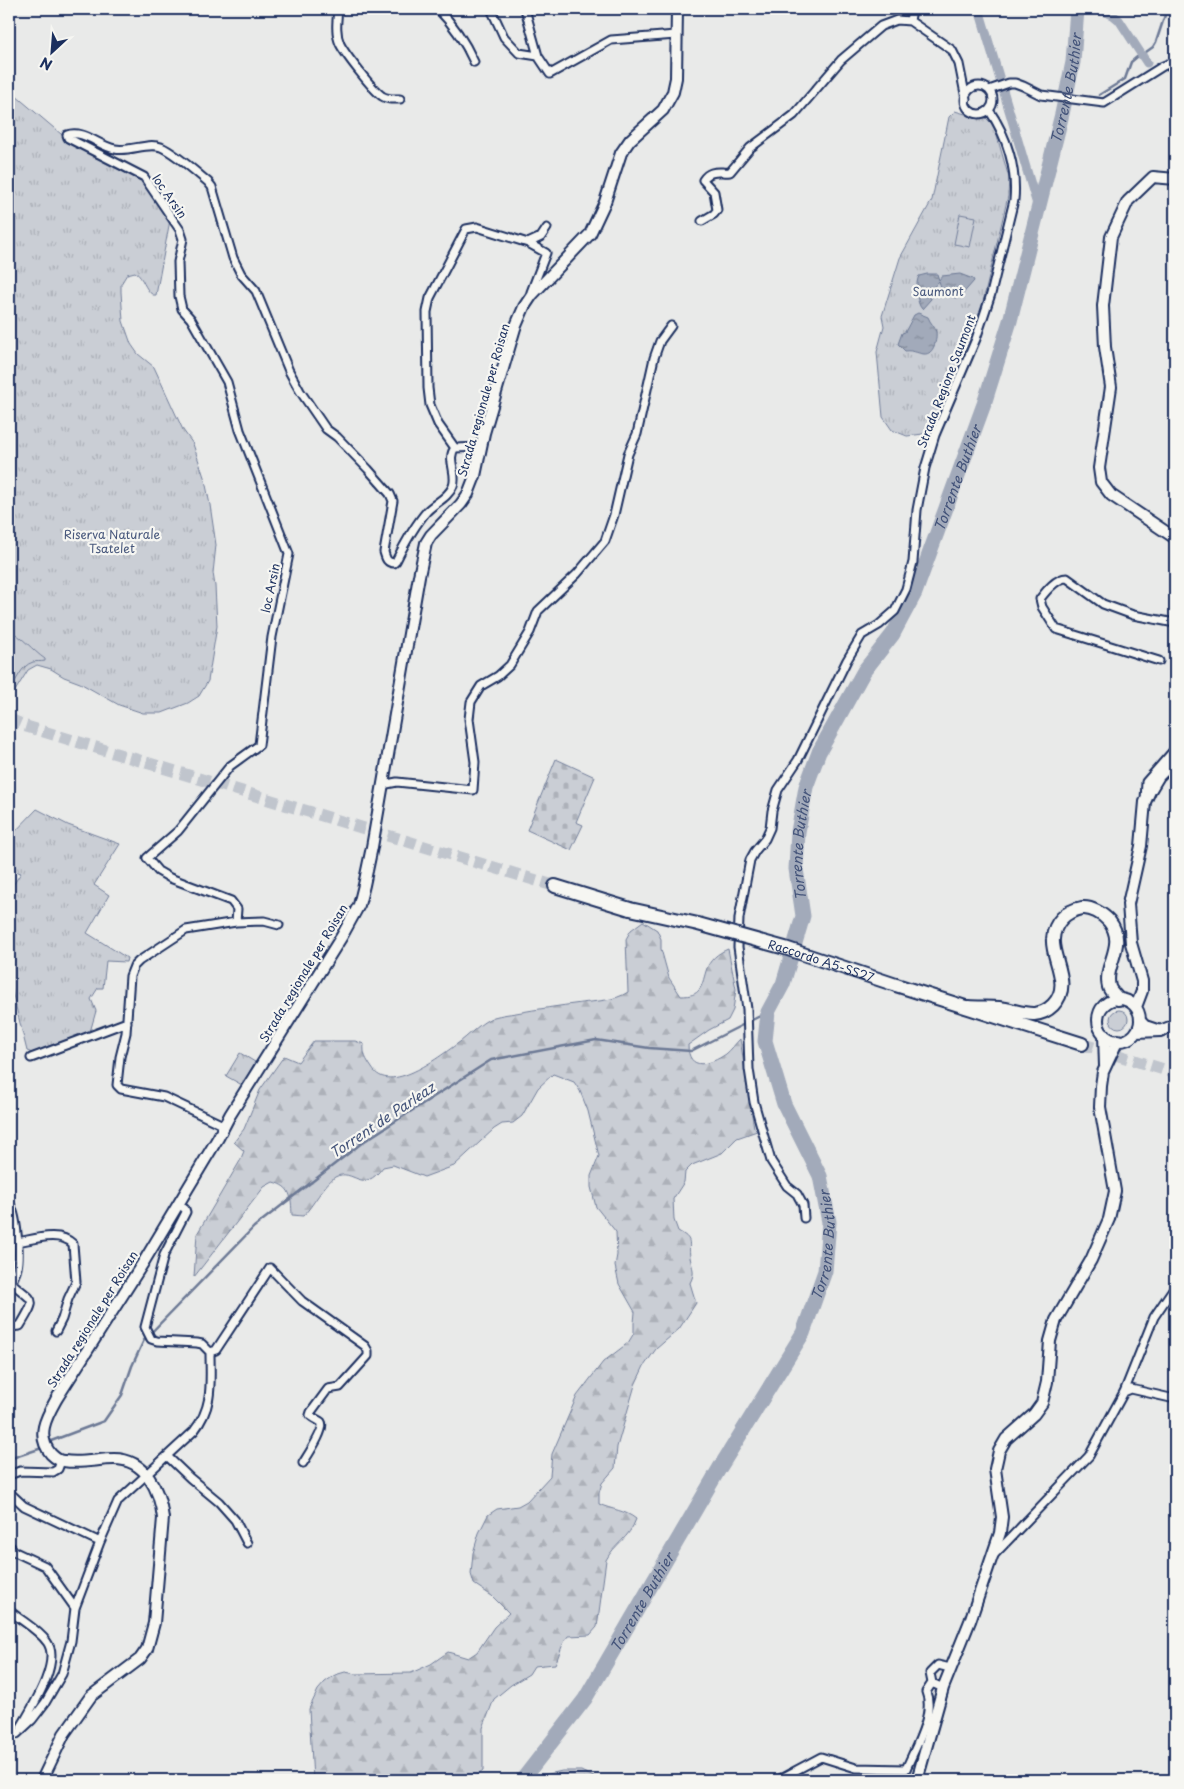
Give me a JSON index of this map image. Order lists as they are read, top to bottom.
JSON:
{
  "streets": {
    "highway": ["Raccordo A5-SS27"],
    "main road": ["Strada regionale per Roisan"],
    "street": ["loc Arsin", "Strada Regione Saumont"]
  },
  "water": ["Torrente Buthier", "Torrent de Parleaz"],
  "parks": ["Saumont", "Riserva Naturale Tsatelet"],
  "north": "bottom left"
}
